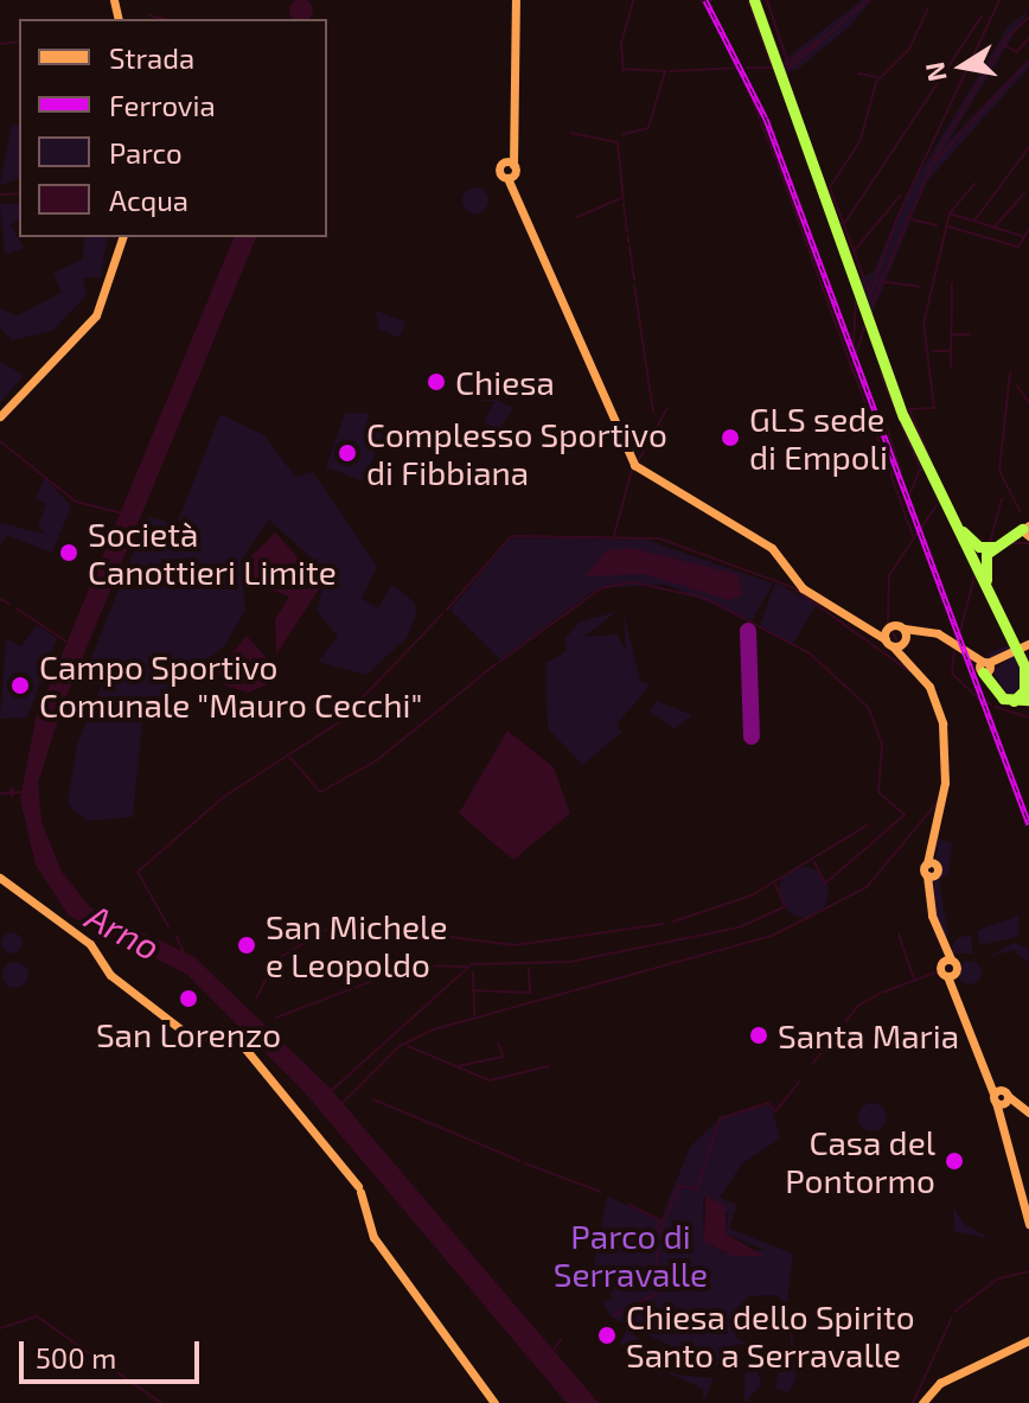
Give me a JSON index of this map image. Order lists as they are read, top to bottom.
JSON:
{
  "water": ["Arno"],
  "parks": ["Parco di Serravalle"],
  "places": [
    "Chiesa",
    "GLS sede di Empoli",
    "Complesso Sportivo di Fibbiana",
    "Società Canottieri Limite",
    "Campo Sportivo Comunale \"Mauro Cecchi\"",
    "San Michele e Leopoldo",
    "San Lorenzo",
    "Santa Maria",
    "Casa del Pontormo",
    "Chiesa dello Spirito Santo a Serravalle"
  ],
  "legend": [
    "Strada",
    "Ferrovia",
    "Parco",
    "Acqua"
  ],
  "scale_bar": "500 m",
  "north": "left"
}
